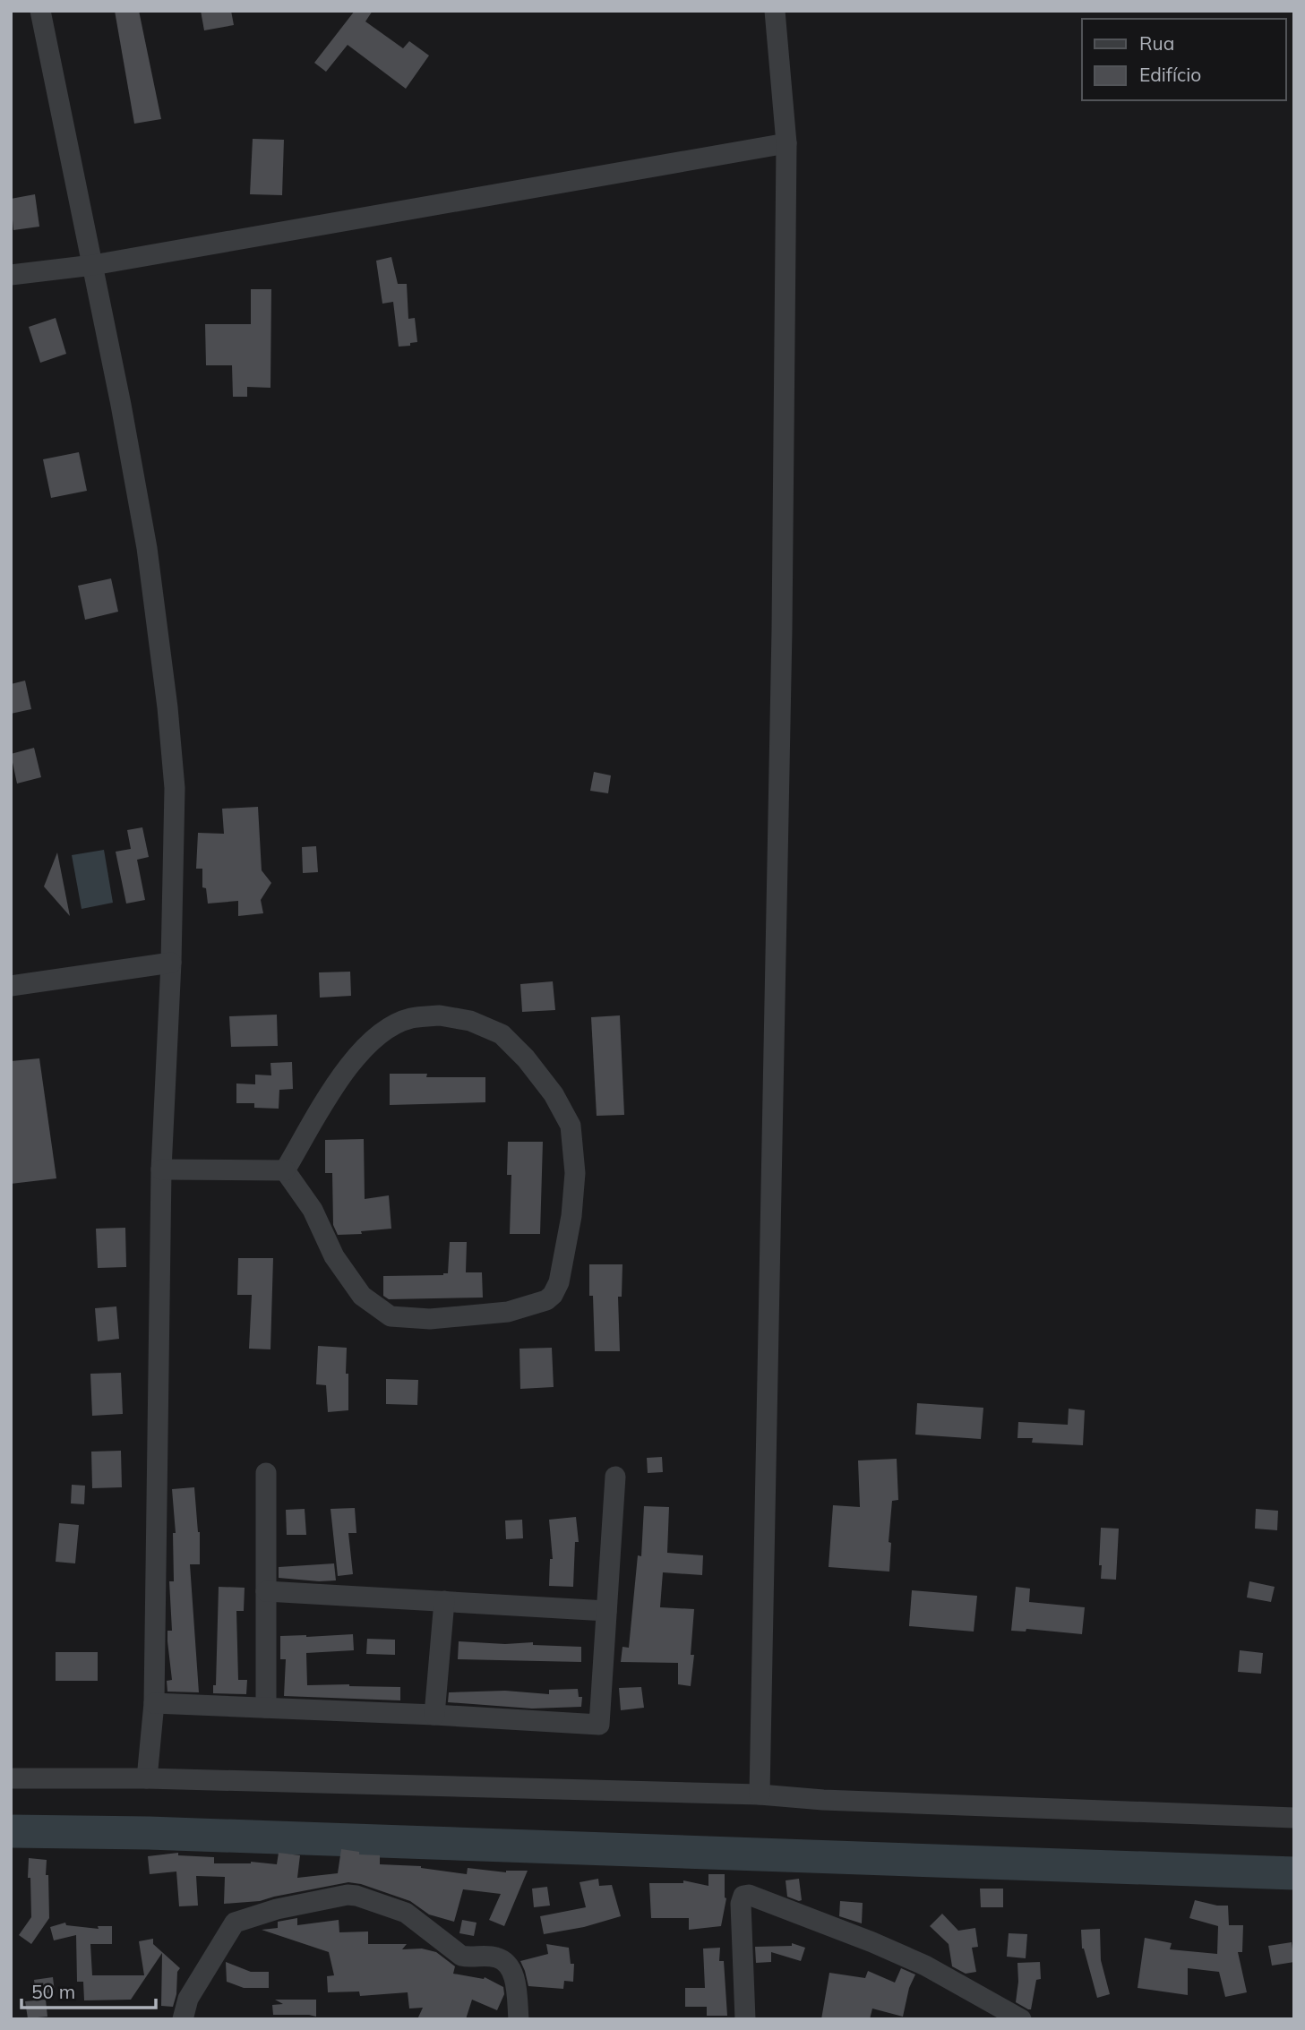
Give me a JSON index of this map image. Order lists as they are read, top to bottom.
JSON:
{
  "legend": ["Rua", "Edifício"],
  "scale_bar": "50 m"
}
